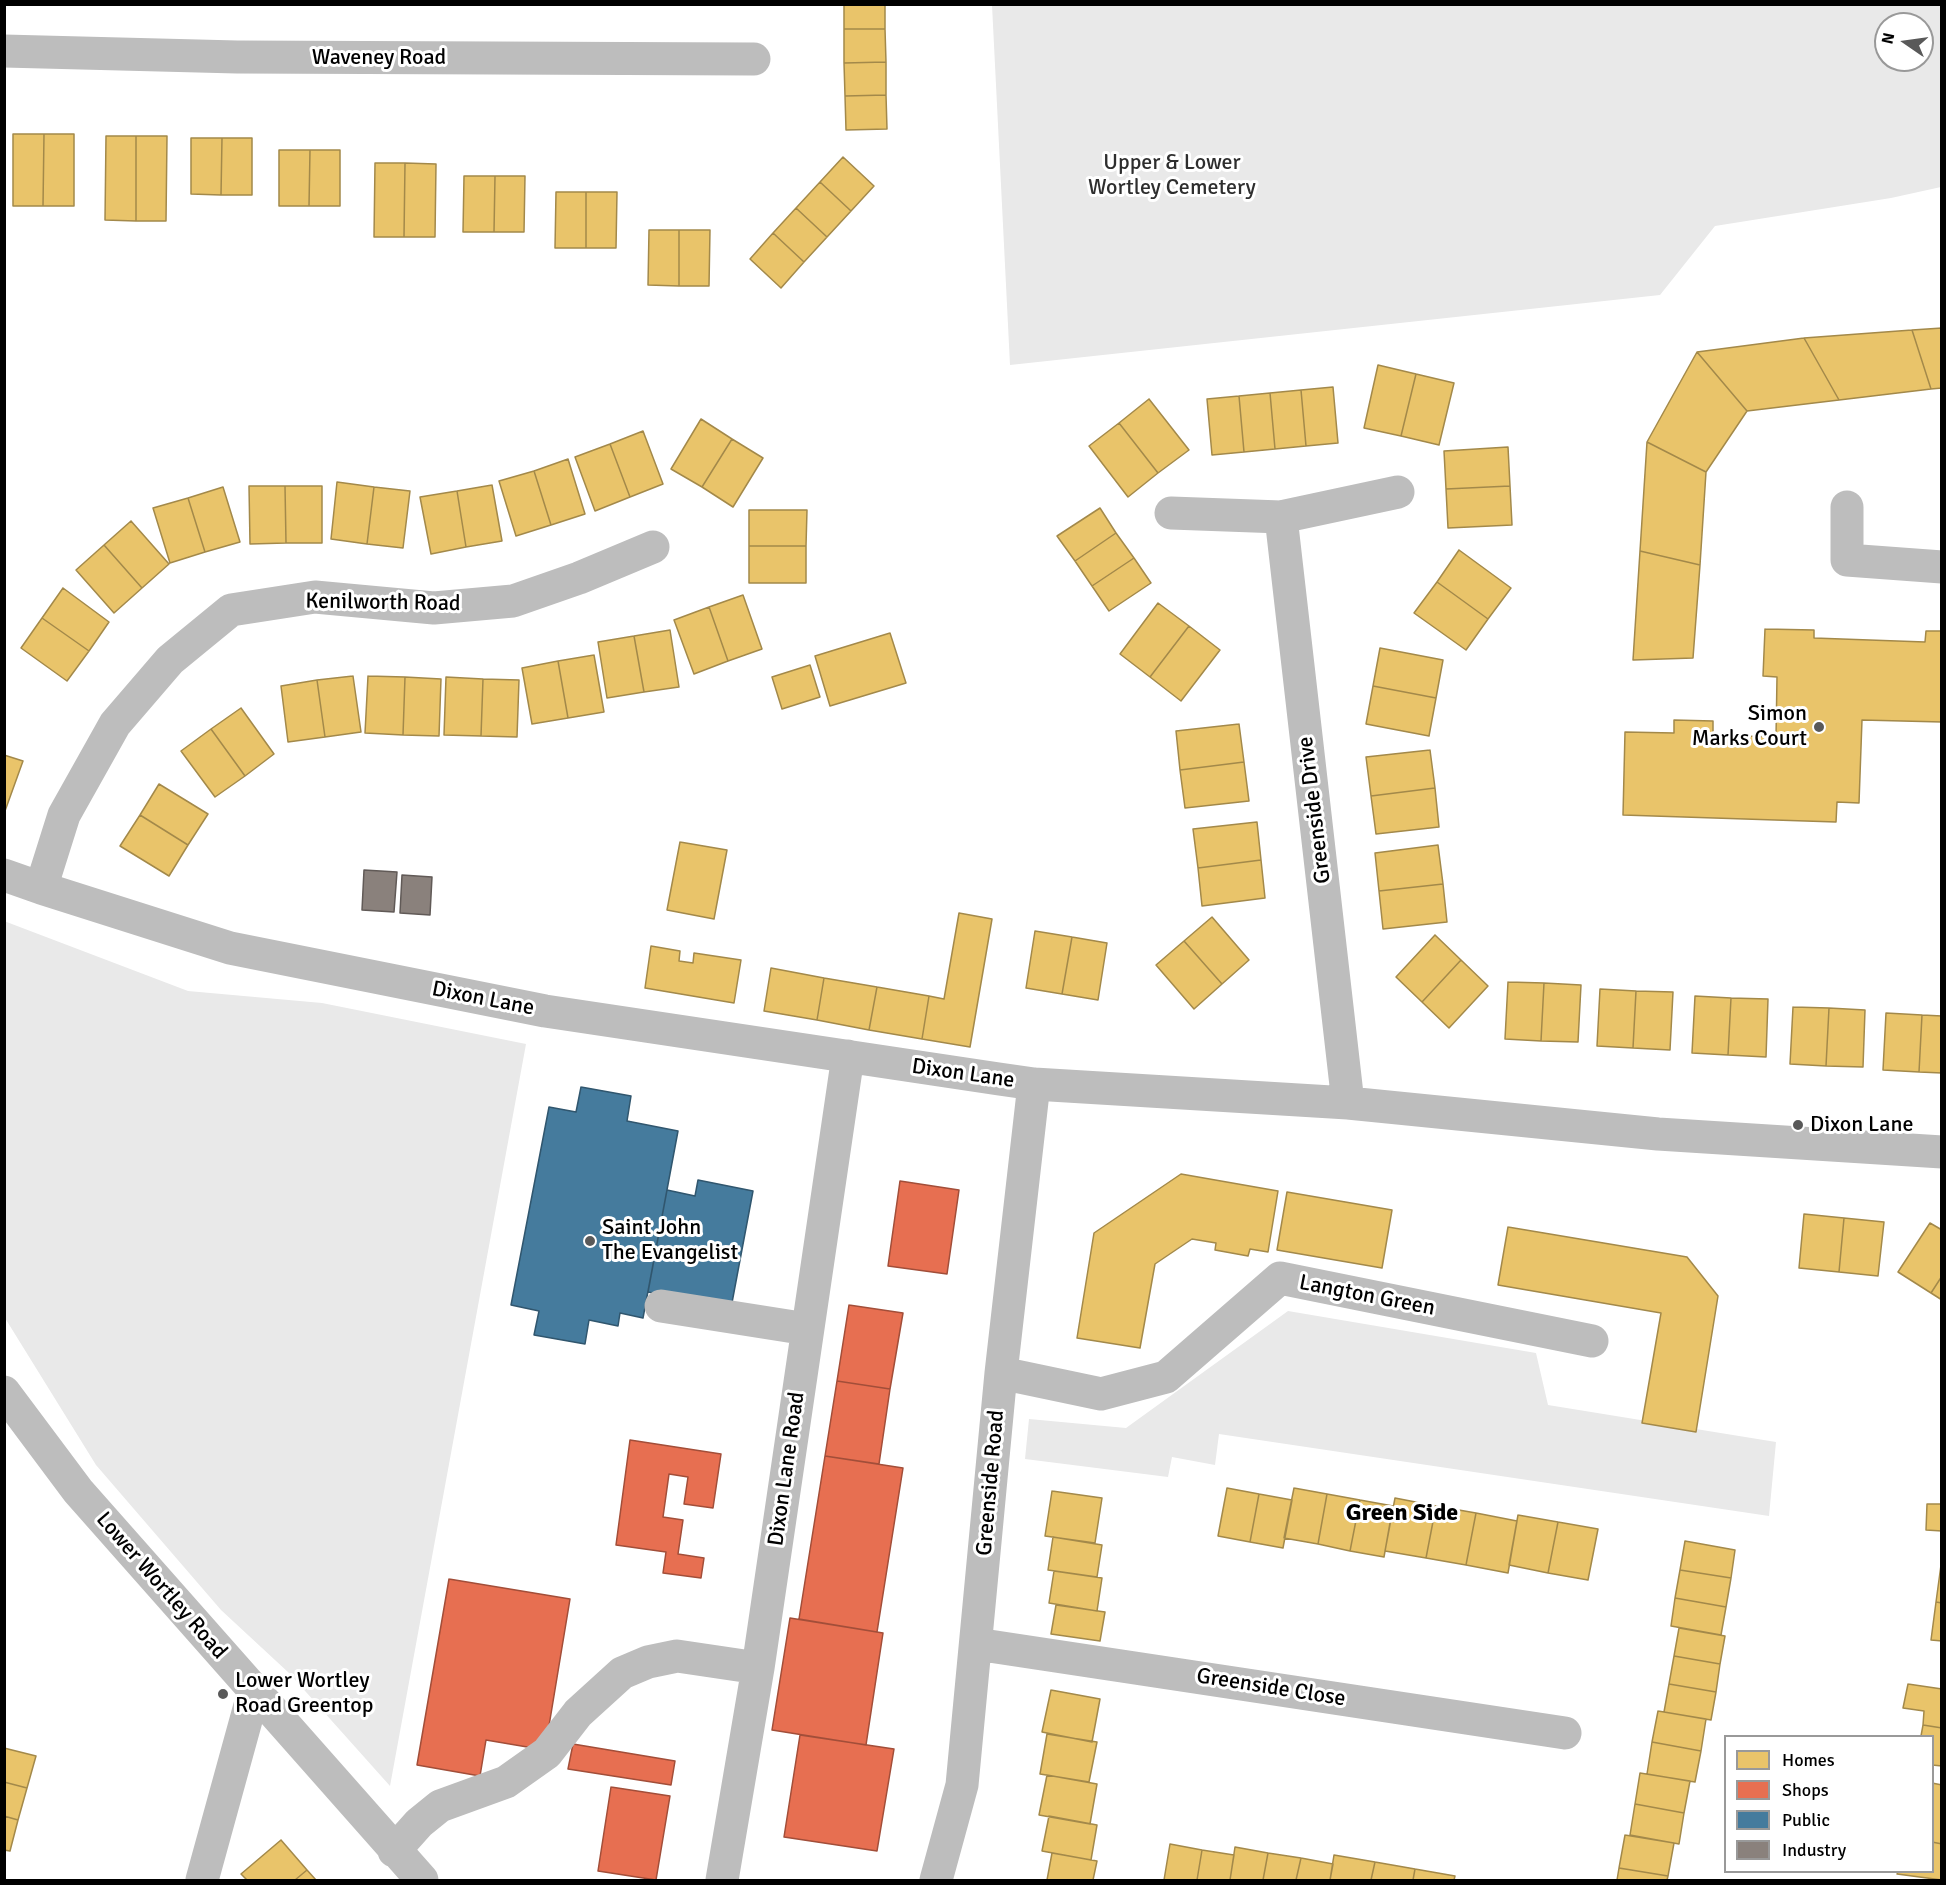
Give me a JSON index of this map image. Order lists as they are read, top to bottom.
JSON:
{
  "streets": {
    "street": [
      "Waveney Road",
      "Kenilworth Road",
      "Greenside Drive",
      "Dixon Lane",
      "Langton Green",
      "Dixon Lane Road",
      "Greenside Road",
      "Lower Wortley Road",
      "Greenside Close"
    ]
  },
  "crossings": [
    ["Kenilworth Road", "Dixon Lane"],
    ["Greenside Drive", "Dixon Lane"],
    ["Dixon Lane", "Dixon Lane Road"],
    ["Dixon Lane", "Greenside Road"],
    ["Langton Green", "Greenside Road"],
    ["Greenside Road", "Greenside Close"]
  ],
  "districts": ["Green Side"],
  "parks": ["Upper & Lower Wortley Cemetery"],
  "places": [
    "Simon Marks Court",
    "Dixon Lane",
    "Saint John The Evangelist",
    "Lower Wortley Road Greentop"
  ],
  "legend": [
    "Homes",
    "Shops",
    "Public",
    "Industry"
  ],
  "north": "left"
}
